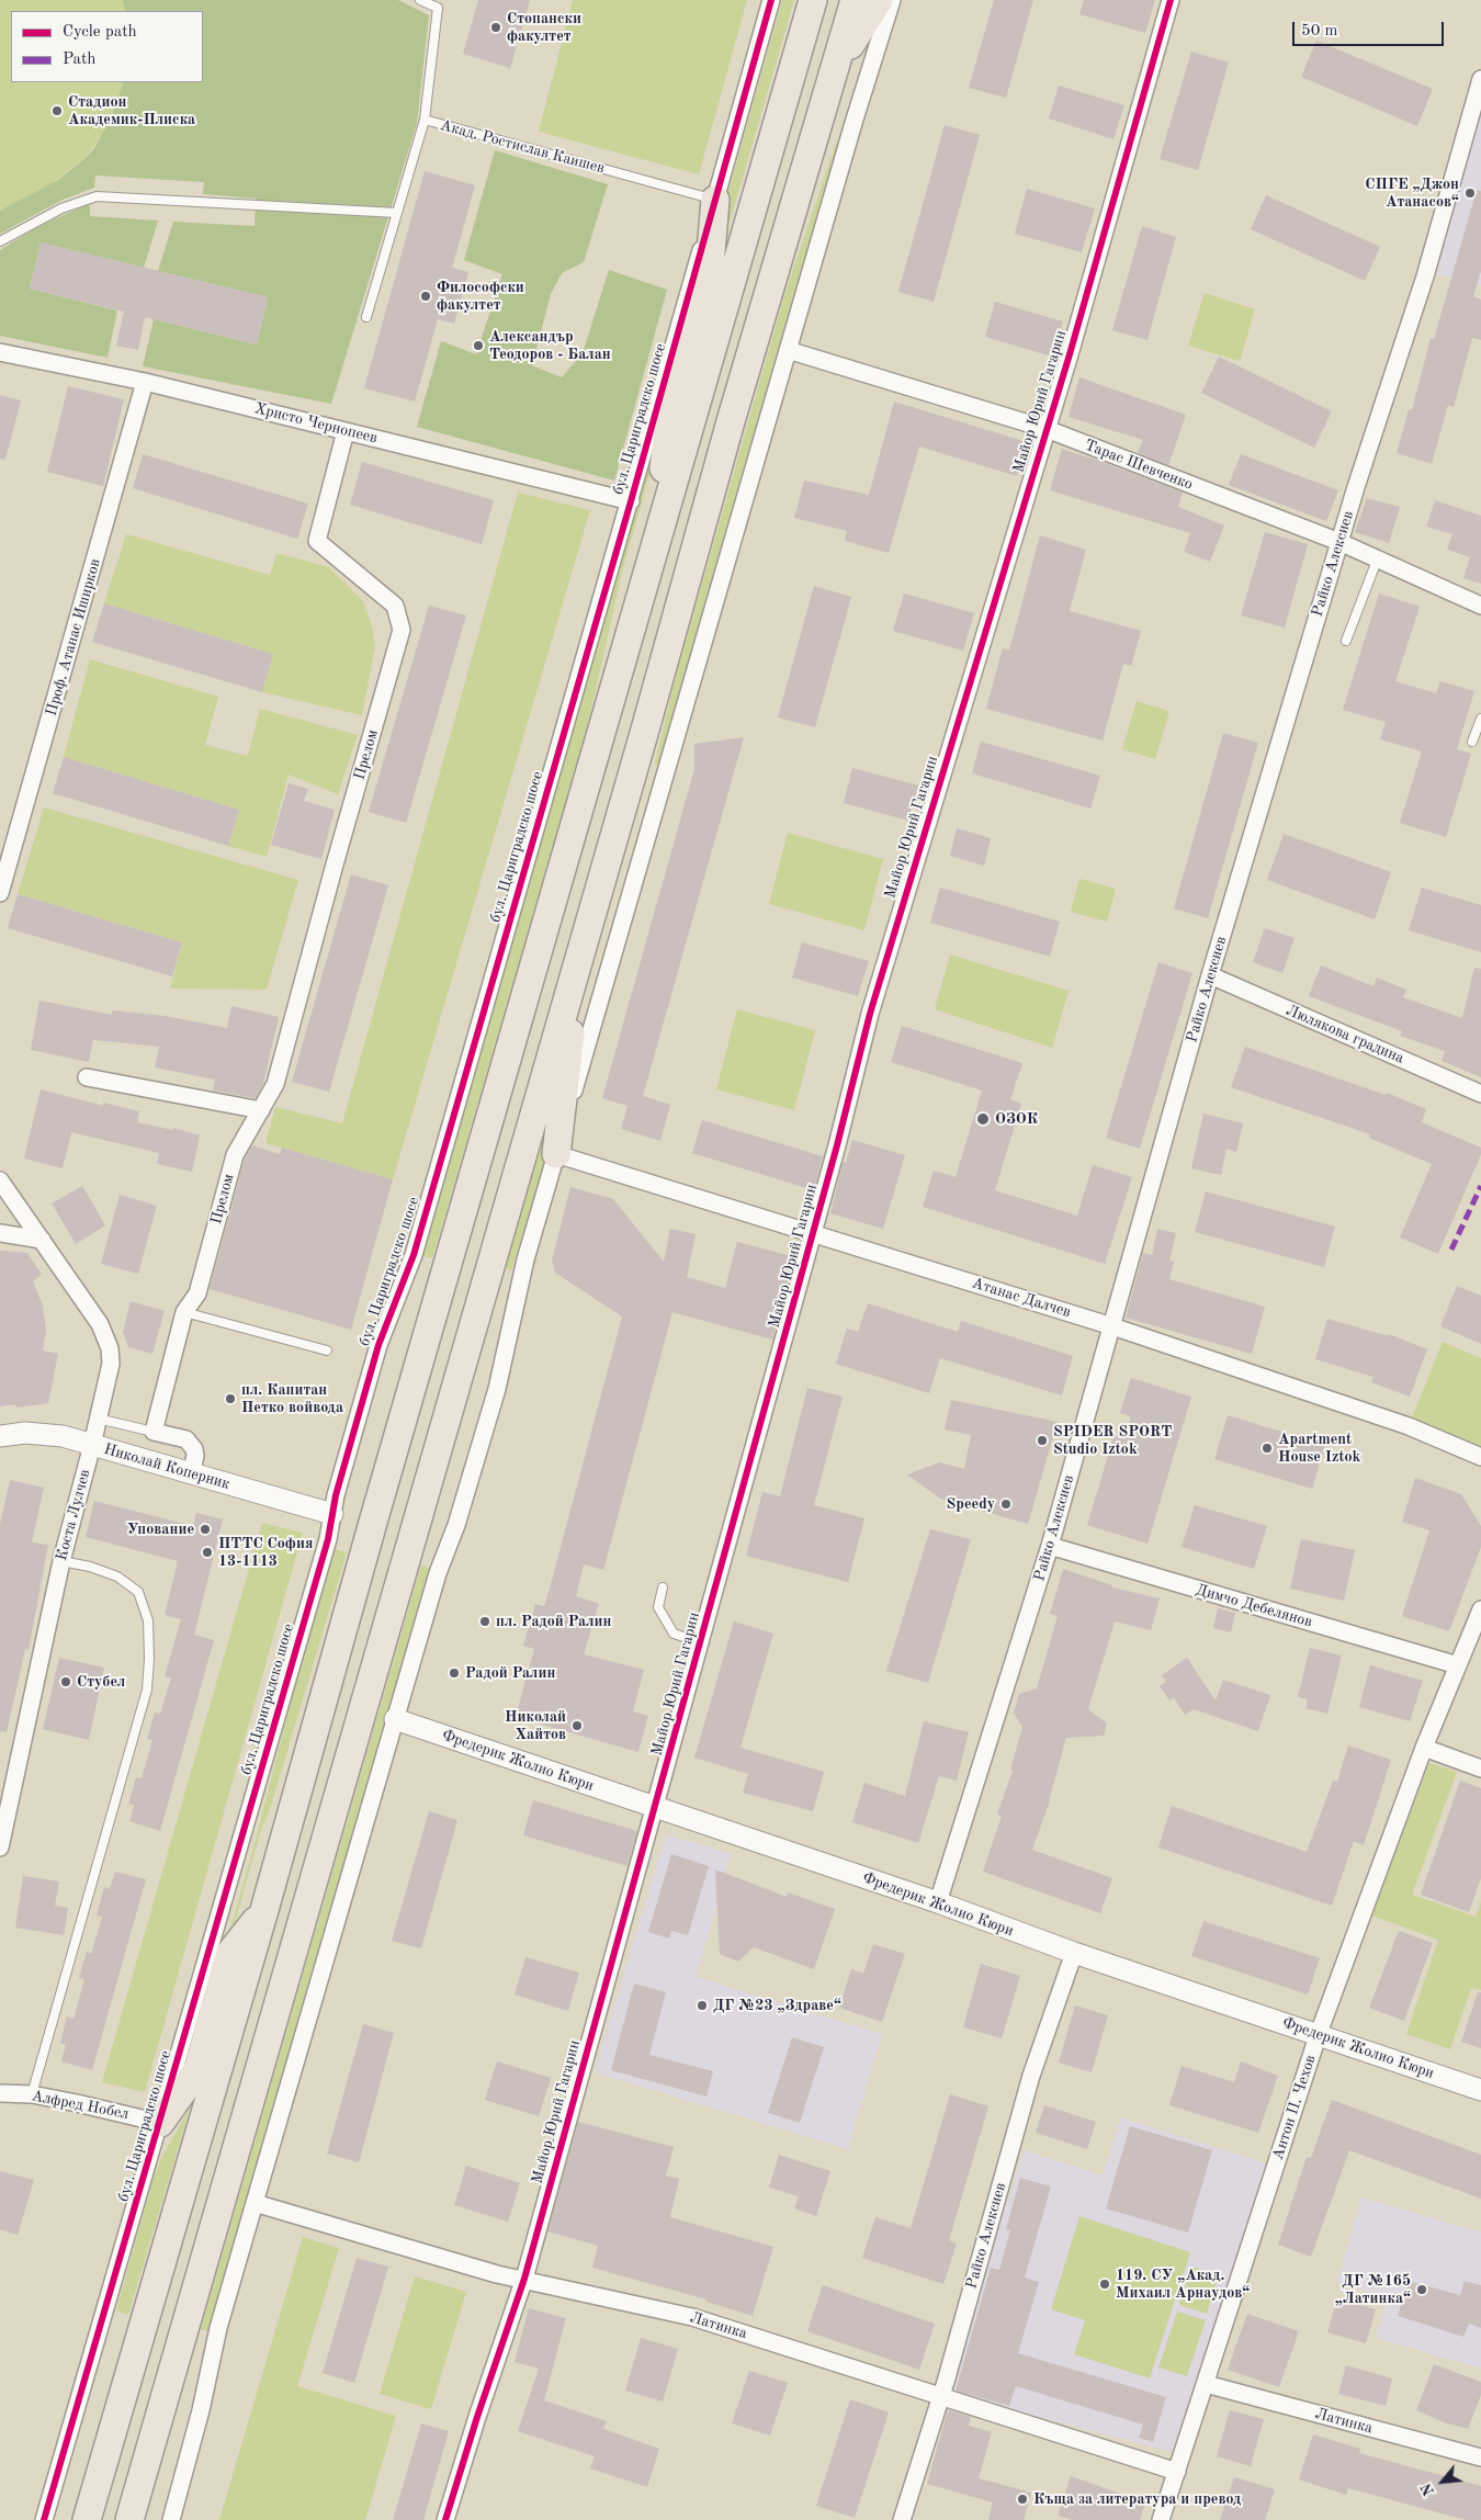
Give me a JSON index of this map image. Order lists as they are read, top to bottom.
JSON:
{
  "streets": {
    "street": [
      "Майор Юрий Гагарин",
      "бул. Цариградско шосе",
      "Христо Чернопеев",
      "Тарас Шевченко",
      "Райко Алексиев",
      "Проф. Атанас Иширков",
      "Прелом",
      "Люлякова градина",
      "Атанас Далчев",
      "Николай Коперник",
      "Коста Лулчев",
      "Димчо Дебелянов",
      "Фредерик Жолио Кюри",
      "Алфред Нобел",
      "Антон П. Чехов",
      "Латинка"
    ],
    "lane": ["Акад. Ростислав Каишев"]
  },
  "crossings": [
    ["Акад. Ростислав Каишев", "бул. Цариградско шосе"],
    ["Майор Юрий Гагарин", "Тарас Шевченко"],
    ["Майор Юрий Гагарин", "Атанас Далчев"],
    ["Майор Юрий Гагарин", "Фредерик Жолио Кюри"],
    ["Майор Юрий Гагарин", "Латинка"],
    ["бул. Цариградско шосе", "Христо Чернопеев"],
    ["бул. Цариградско шосе", "Николай Коперник"],
    ["бул. Цариградско шосе", "Алфред Нобел"],
    ["Христо Чернопеев", "Проф. Атанас Иширков"],
    ["Христо Чернопеев", "Прелом"],
    ["Тарас Шевченко", "Райко Алексиев"],
    ["Райко Алексиев", "Люлякова градина"],
    ["Райко Алексиев", "Атанас Далчев"],
    ["Райко Алексиев", "Димчо Дебелянов"],
    ["Райко Алексиев", "Фредерик Жолио Кюри"],
    ["Райко Алексиев", "Латинка"],
    ["Николай Коперник", "Коста Лулчев"],
    ["Димчо Дебелянов", "Антон П. Чехов"],
    ["Фредерик Жолио Кюри", "Антон П. Чехов"],
    ["Антон П. Чехов", "Латинка"]
  ],
  "places": [
    "Стопански факултет",
    "Стадион Академик-Плиска",
    "СПГЕ „Джон Атанасов“",
    "Философски факултет",
    "Александър Теодоров - Балан",
    "ОЗОК",
    "пл. Капитан Петко войвода",
    "SPIDER SPORT Studio Iztok",
    "Apartment House Iztok",
    "Speedy",
    "Упование",
    "ПТТС София 13-1113",
    "пл. Радой Ралин",
    "Радой Ралин",
    "Стубел",
    "Николай Хайтов",
    "ДГ №23 „Здраве“",
    "119. СУ „Акад. Михаил Арнаудов“",
    "ДГ №165 „Латинка“",
    "Къща за литература и превод"
  ],
  "legend": ["Cycle path", "Path"],
  "scale_bar": "50 m",
  "north": "bottom left"
}
